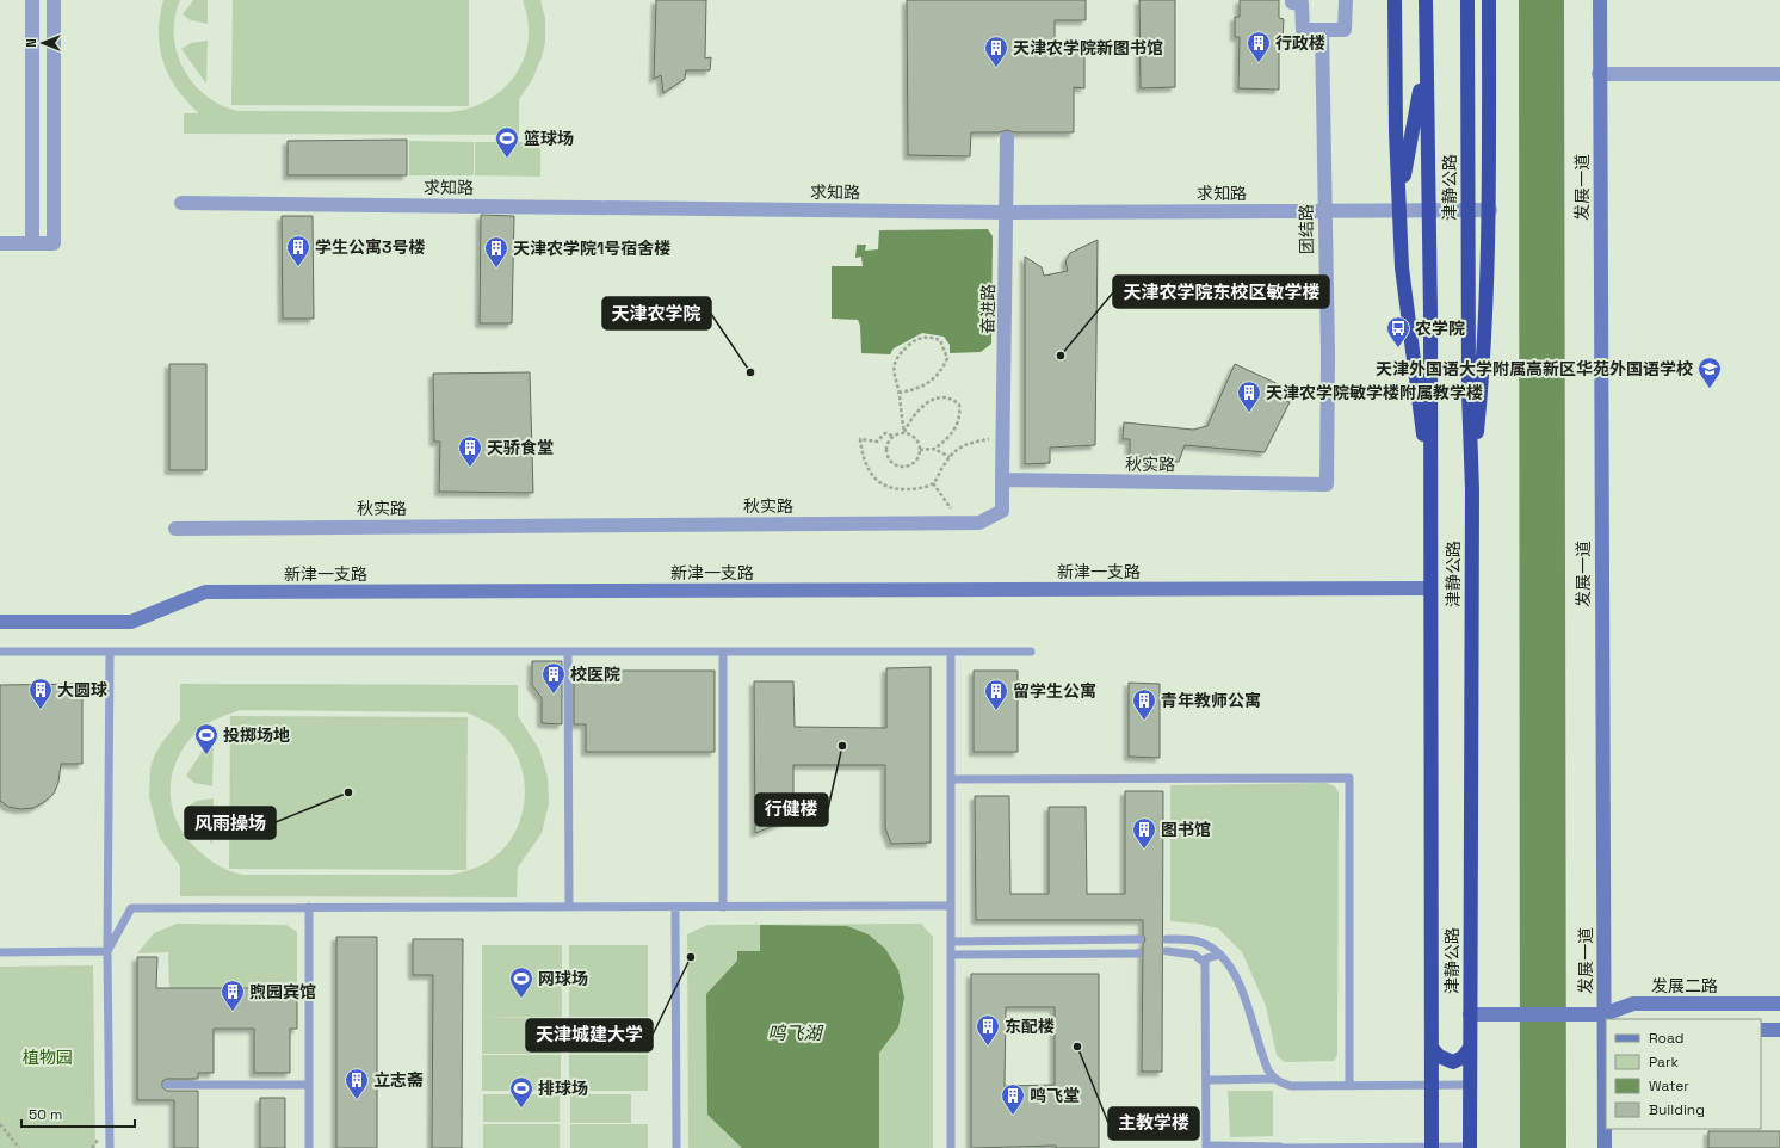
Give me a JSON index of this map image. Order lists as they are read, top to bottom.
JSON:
{
  "streets": {
    "highway": ["津静公路"],
    "main road": ["发展一道", "新津一支路", "发展二路"],
    "street": [
      "求知路",
      "团结路",
      "奋进路",
      "秋实路"
    ]
  },
  "crossings": [
    ["求知路", "津静公路"],
    ["求知路", "团结路"],
    ["求知路", "奋进路"],
    ["津静公路", "新津一支路"],
    ["津静公路", "发展二路"],
    ["发展一道", "发展二路"],
    ["团结路", "秋实路"],
    ["奋进路", "秋实路"]
  ],
  "water": ["鸣飞湖"],
  "parks": ["植物园"],
  "places": {
    "building": [
      "行政楼",
      "天津农学院新图书馆",
      "学生公寓3号楼",
      "天津农学院1号宿舍楼",
      "天津农学院敏学楼附属教学楼",
      "天骄食堂",
      "校医院",
      "大圆球",
      "留学生公寓",
      "青年教师公寓",
      "图书馆",
      "煦园宾馆",
      "东配楼",
      "立志斋",
      "鸣飞堂"
    ],
    "sports": [
      "篮球场",
      "投掷场地",
      "网球场",
      "排球场"
    ],
    "bus stop": ["农学院"],
    "other": [
      "天津农学院东校区敏学楼",
      "天津农学院",
      "行健楼",
      "风雨操场",
      "天津城建大学",
      "主教学楼"
    ],
    "school or university": ["天津外国语大学附属高新区华苑外国语学校"]
  },
  "legend": [
    "Road",
    "Park",
    "Water",
    "Building"
  ],
  "scale_bar": "50 m",
  "north": "left"
}
